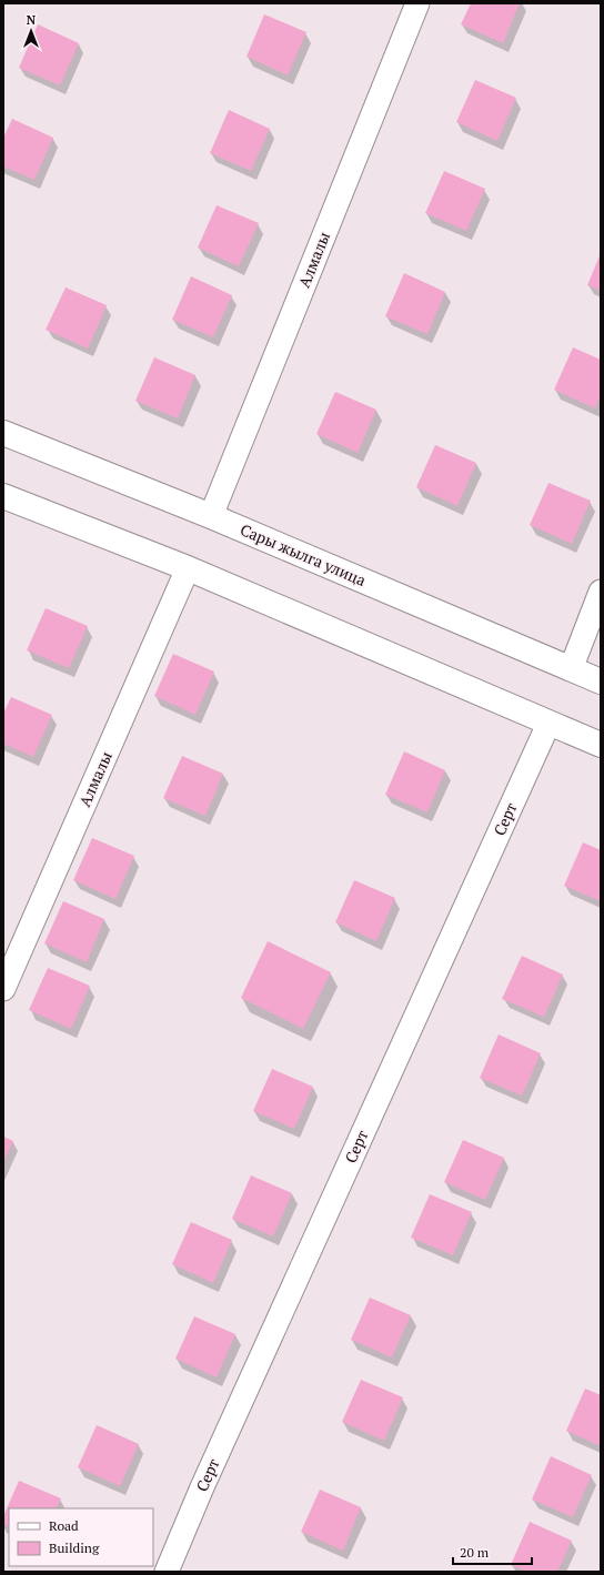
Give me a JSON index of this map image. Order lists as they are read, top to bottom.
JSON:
{
  "streets": {
    "street": ["Алмалы", "Сары жылга улица", "Серт"]
  },
  "crossings": [
    ["Алмалы", "Сары жылга улица"]
  ],
  "legend": ["Road", "Building"],
  "scale_bar": "20 m",
  "north": "top"
}
